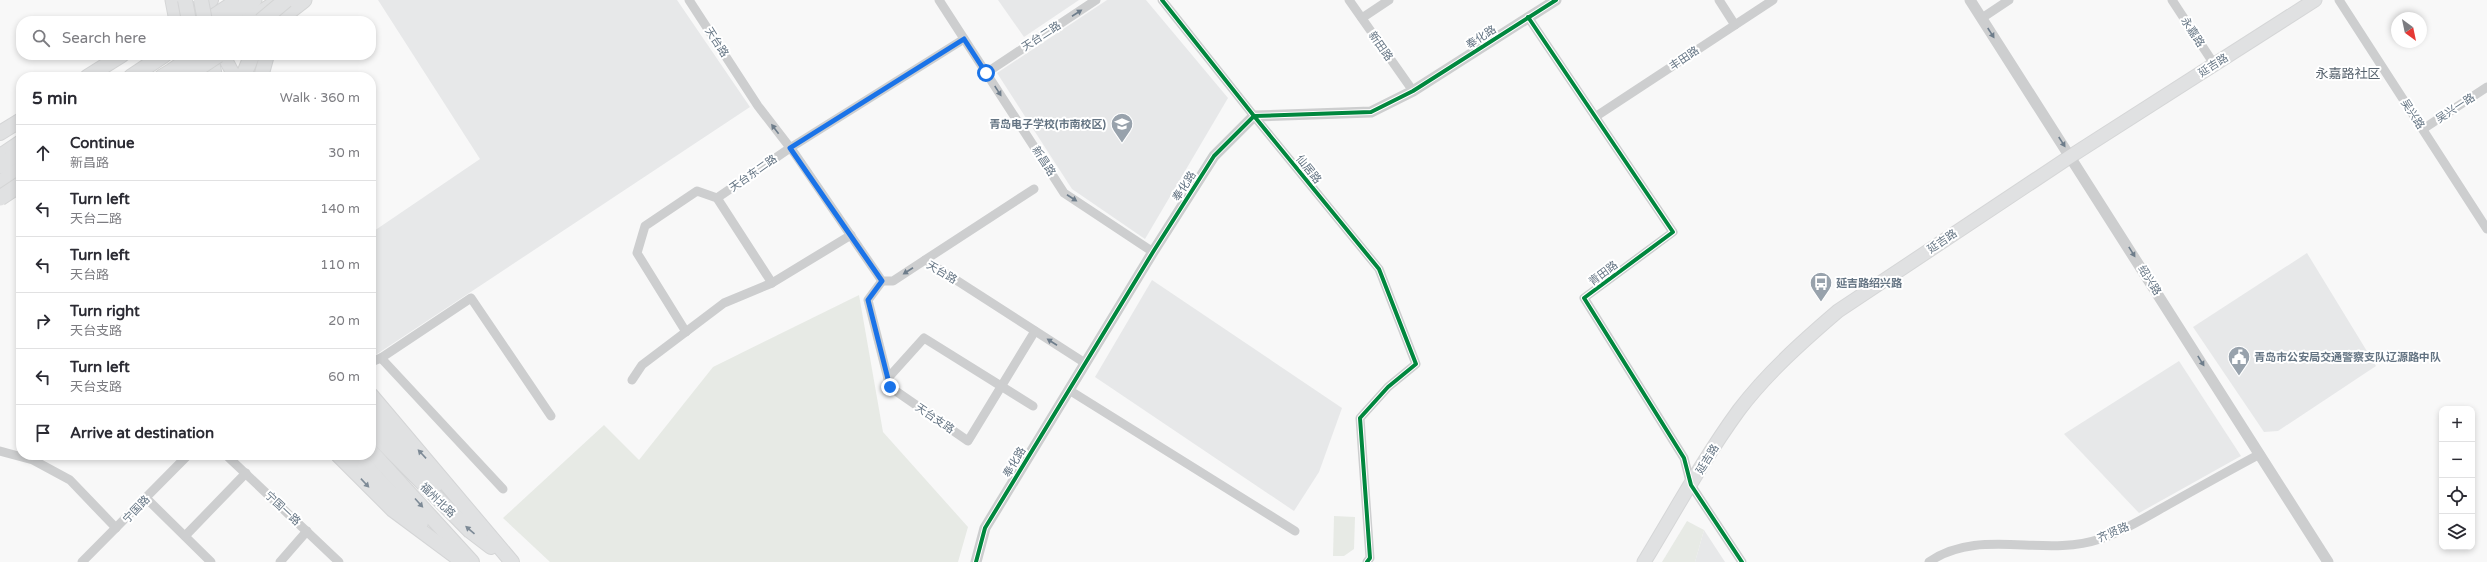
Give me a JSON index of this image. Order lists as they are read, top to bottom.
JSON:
{
  "streets": {
    "main road": ["延吉路", "福州北路"],
    "street": [
      "永嘉路",
      "天台二路",
      "奉化路",
      "天台路",
      "新田路",
      "丰田路",
      "吴兴一路",
      "吴兴路",
      "新昌路",
      "仙居路",
      "天台东二路",
      "青田路",
      "绍兴路",
      "天台支路",
      "宁国一路",
      "宁国路",
      "齐贤路"
    ]
  },
  "crossings": [
    ["永嘉路", "延吉路"],
    ["天台二路", "新昌路"],
    ["奉化路", "天台路"],
    ["奉化路", "新田路"],
    ["奉化路", "新昌路"],
    ["奉化路", "仙居路"],
    ["奉化路", "青田路"],
    ["天台路", "天台东二路"],
    ["天台路", "天台支路"],
    ["丰田路", "青田路"],
    ["延吉路", "青田路"],
    ["延吉路", "绍兴路"],
    ["吴兴一路", "吴兴路"],
    ["绍兴路", "齐贤路"]
  ],
  "one_way": [
    "天台二路",
    "天台路",
    "新昌路",
    "绍兴路"
  ],
  "districts": ["永嘉路社区"],
  "places": {
    "school or university": ["青岛电子学校(市南校区)"],
    "bus stop": ["延吉路绍兴路"],
    "public building": ["青岛市公安局交通警察支队辽源路中队"]
  },
  "north": "bottom right",
  "page": {
    "search": "Search here",
    "heading": ["5 min", "Walk · 360 m"],
    "list": [
      ["Continue", "新昌路", "30 m"],
      ["Turn left", "天台二路", "140 m"],
      ["Turn left", "天台路", "110 m"],
      ["Turn right", "天台支路", "20 m"],
      ["Turn left", "天台支路", "60 m"],
      "Arrive at destination"
    ],
    "map_buttons": ["+", "−"]
  }
}
